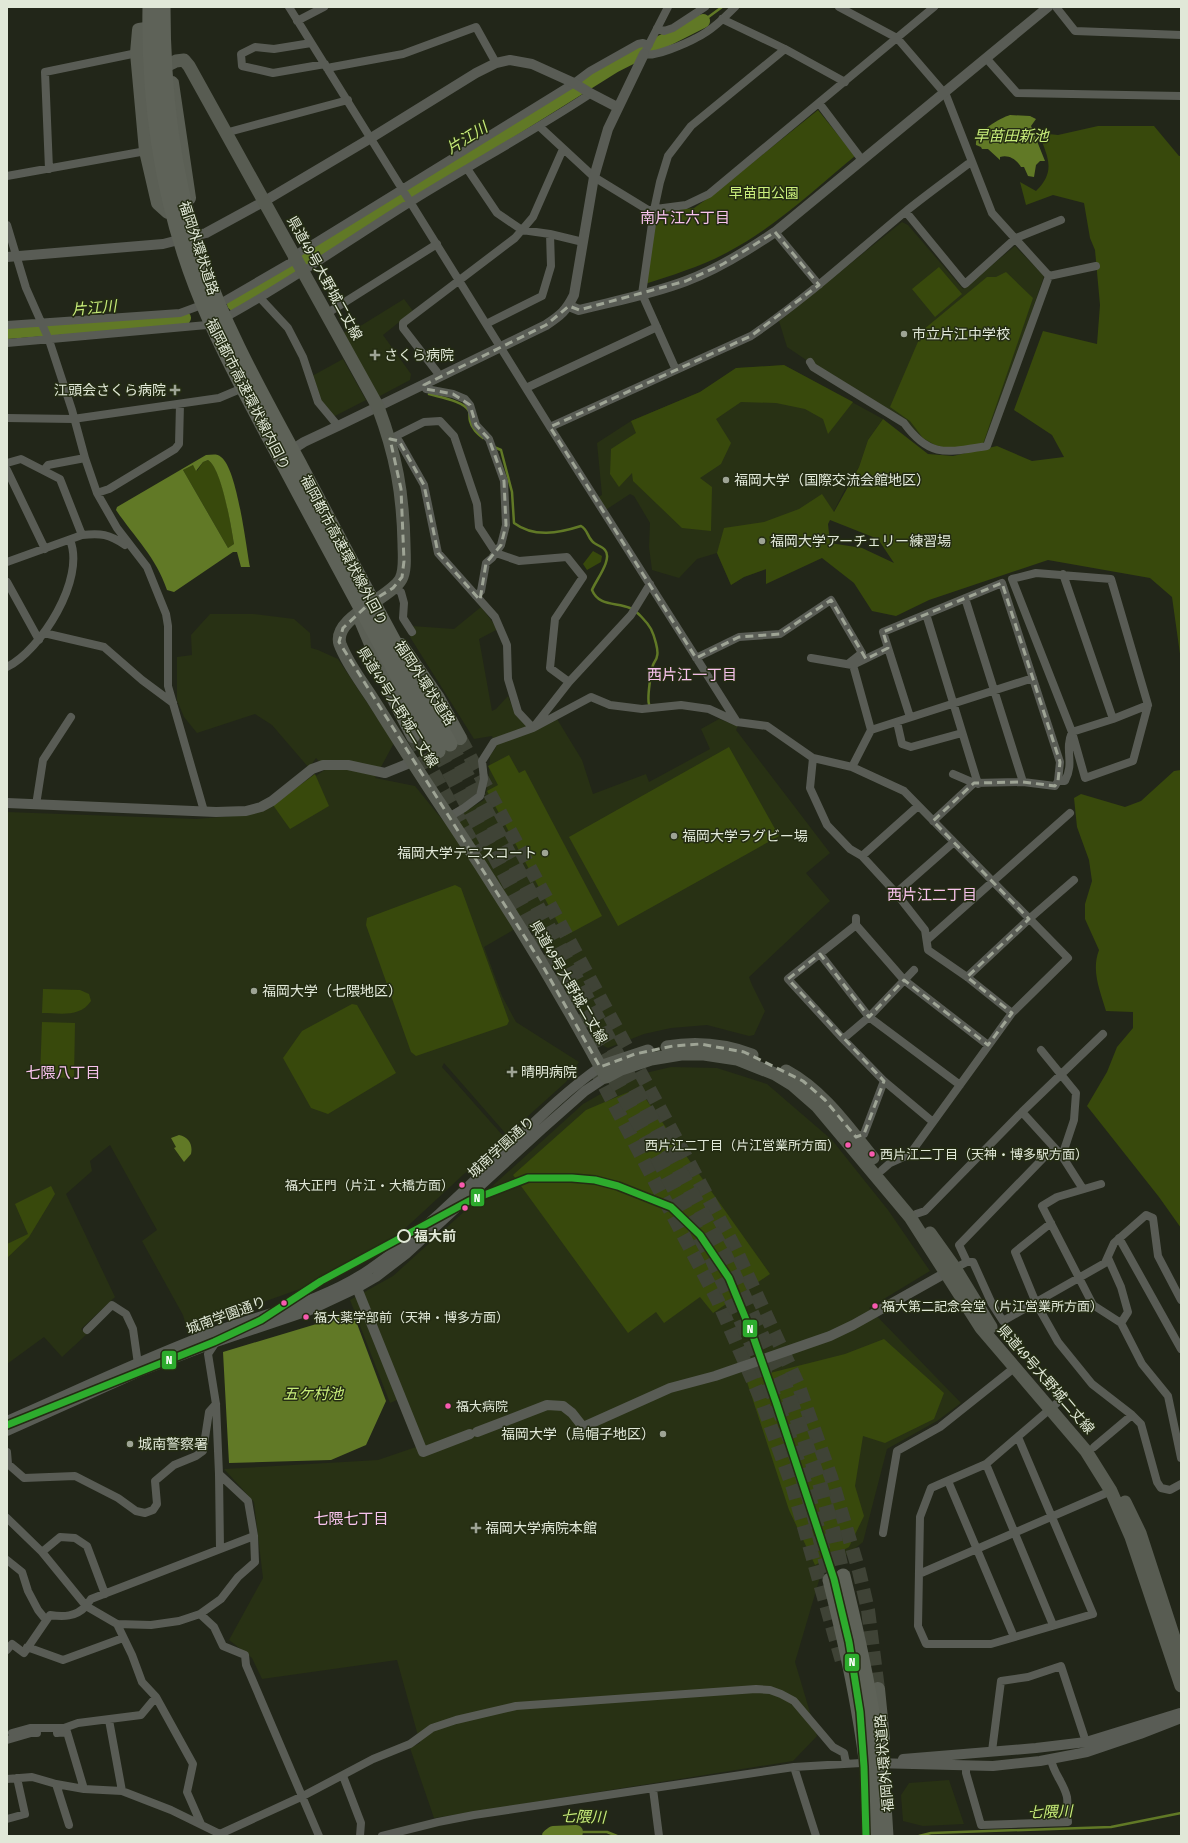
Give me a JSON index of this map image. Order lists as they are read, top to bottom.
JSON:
{
  "streets": {
    "highway": ["福岡外環状道路", "福岡都市高速環状線内回り", "福岡都市高速環状線外回り"],
    "main road": ["県道49号大野城二丈線"],
    "street": ["城南学園通り"]
  },
  "crossings": [
    ["福岡外環状道路", "県道49号大野城二丈線"],
    ["福岡外環状道路", "福岡都市高速環状線内回り"],
    ["福岡外環状道路", "福岡都市高速環状線外回り"],
    ["県道49号大野城二丈線", "城南学園通り"],
    ["福岡都市高速環状線内回り", "福岡都市高速環状線外回り"]
  ],
  "districts": [
    "南片江六丁目",
    "西片江一丁目",
    "西片江二丁目",
    "七隈八丁目",
    "七隈七丁目"
  ],
  "water": [
    "早苗田新池",
    "片江川",
    "五ケ村池",
    "七隈川"
  ],
  "parks": ["早苗田公園"],
  "places": {
    "other": [
      "市立片江中学校",
      "福岡大学（国際交流会館地区）",
      "福岡大学アーチェリー練習場",
      "福岡大学ラグビー場",
      "福岡大学テニスコート",
      "福岡大学（七隈地区）",
      "西片江二丁目（片江営業所方面）",
      "西片江二丁目（天神・博多駅方面）",
      "福大正門（片江・大橋方面）",
      "福大前",
      "福大第二記念会堂（片江営業所方面）",
      "福大薬学部前（天神・博多方面）",
      "福大病院",
      "福岡大学（烏帽子地区）",
      "城南警察署"
    ],
    "health": [
      "さくら病院",
      "江頭会さくら病院",
      "晴明病院",
      "福岡大学病院本館"
    ]
  },
  "lines": ["transit line N"]
}
